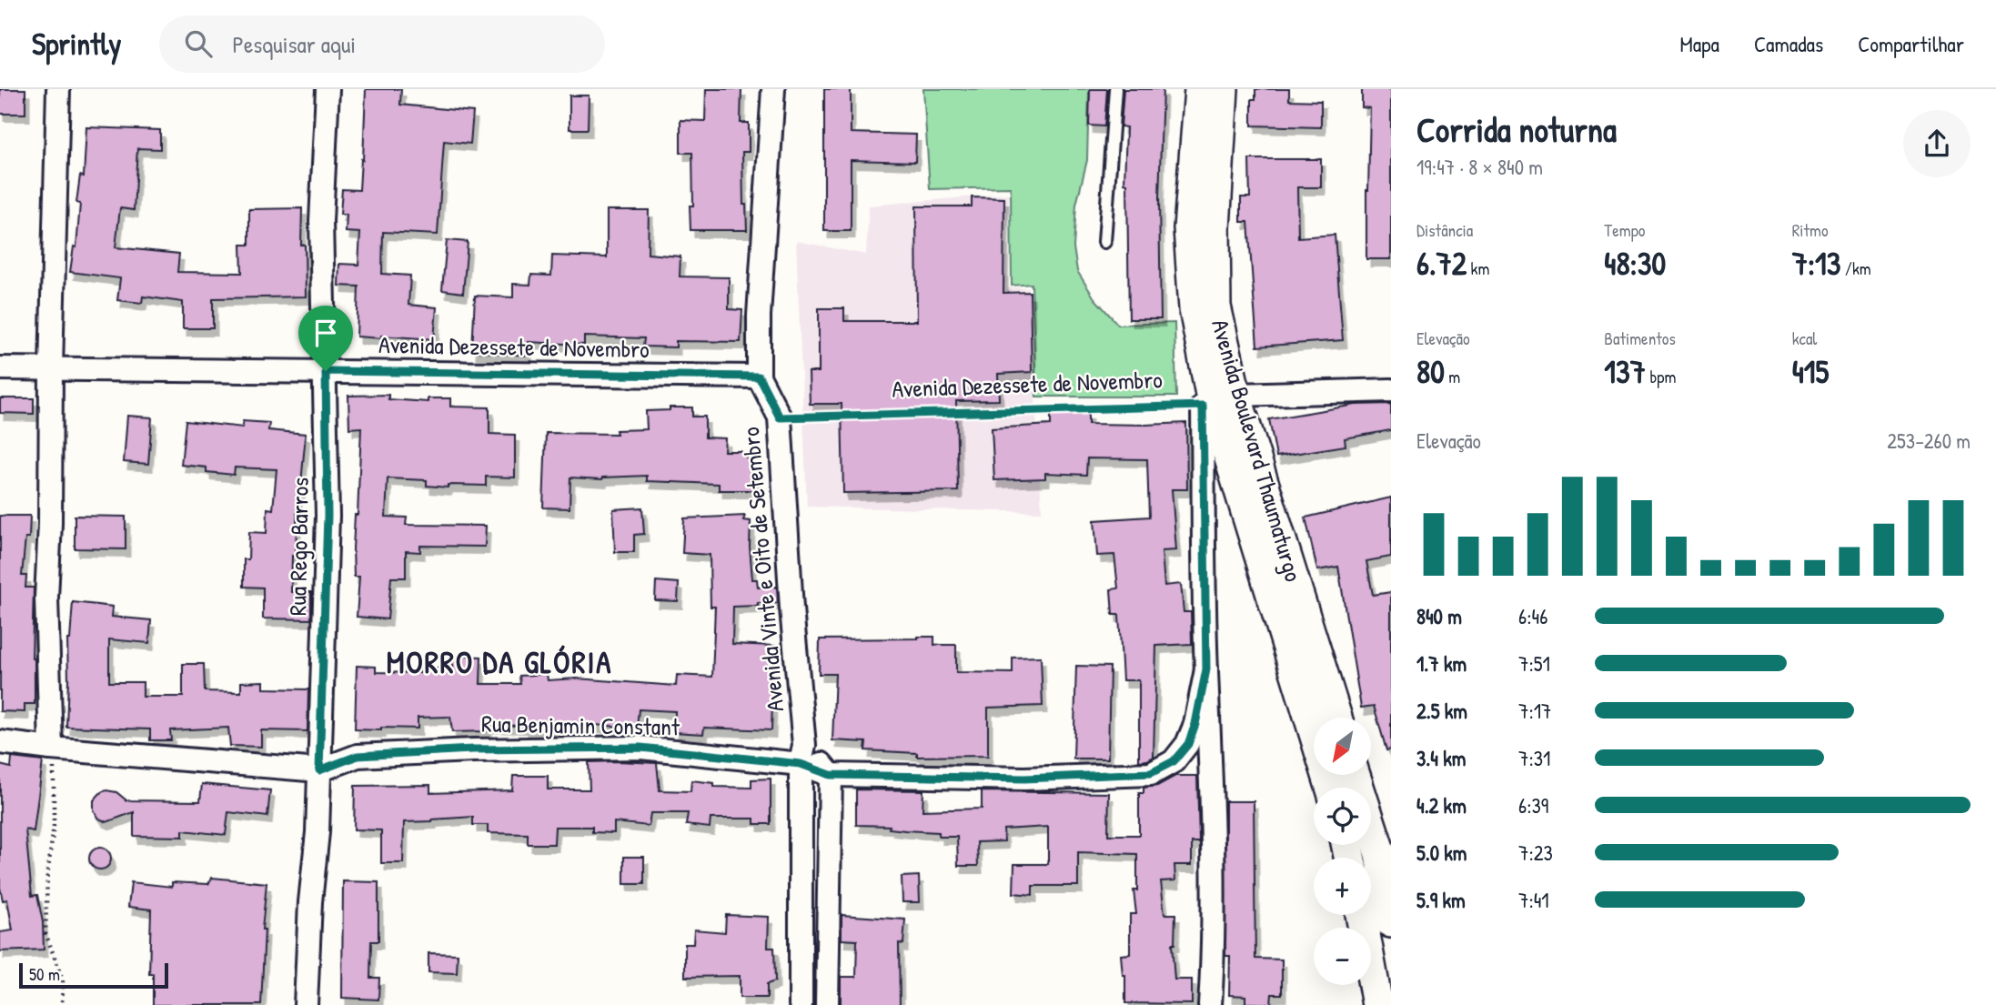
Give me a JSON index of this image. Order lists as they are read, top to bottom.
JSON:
{
  "streets": {
    "main road": ["Avenida Boulevard Thaumaturgo"],
    "street": [
      "Avenida Dezessete de Novembro",
      "Rua Rego Barros",
      "Avenida Vinte e Oito de Setembro",
      "Rua Benjamin Constant"
    ]
  },
  "crossings": [
    ["Avenida Dezessete de Novembro", "Avenida Boulevard Thaumaturgo"],
    ["Avenida Dezessete de Novembro", "Rua Rego Barros"],
    ["Avenida Dezessete de Novembro", "Avenida Vinte e Oito de Setembro"],
    ["Rua Rego Barros", "Rua Benjamin Constant"],
    ["Avenida Vinte e Oito de Setembro", "Rua Benjamin Constant"]
  ],
  "districts": ["MORRO DA GLÓRIA"],
  "scale_bar": "50 m",
  "north": "bottom left",
  "page": {
    "header": "Sprintly",
    "search": "Pesquisar aqui",
    "nav": ["Mapa", "Camadas", "Compartilhar"],
    "heading": ["Corrida noturna", "19:47 · 8 × 840 m"],
    "stats": [
      ["Distância", "6.72 km"],
      ["Tempo", "48:30"],
      ["Ritmo", "7:13 /km"],
      ["Elevação", "80 m"],
      ["Batimentos", "137 bpm"],
      ["kcal", "415"]
    ],
    "chart": ["Elevação", "253–260 m"],
    "list": [
      {
        "name": "840 m",
        "note": "6:46"
      },
      {
        "name": "1.7 km",
        "note": "7:51"
      },
      {
        "name": "2.5 km",
        "note": "7:17"
      },
      {
        "name": "3.4 km",
        "note": "7:31"
      },
      {
        "name": "4.2 km",
        "note": "6:39"
      },
      {
        "name": "5.0 km",
        "note": "7:23"
      },
      {
        "name": "5.9 km",
        "note": "7:41"
      }
    ],
    "map_buttons": ["+", "−"],
    "scale": "50 m"
  }
}
